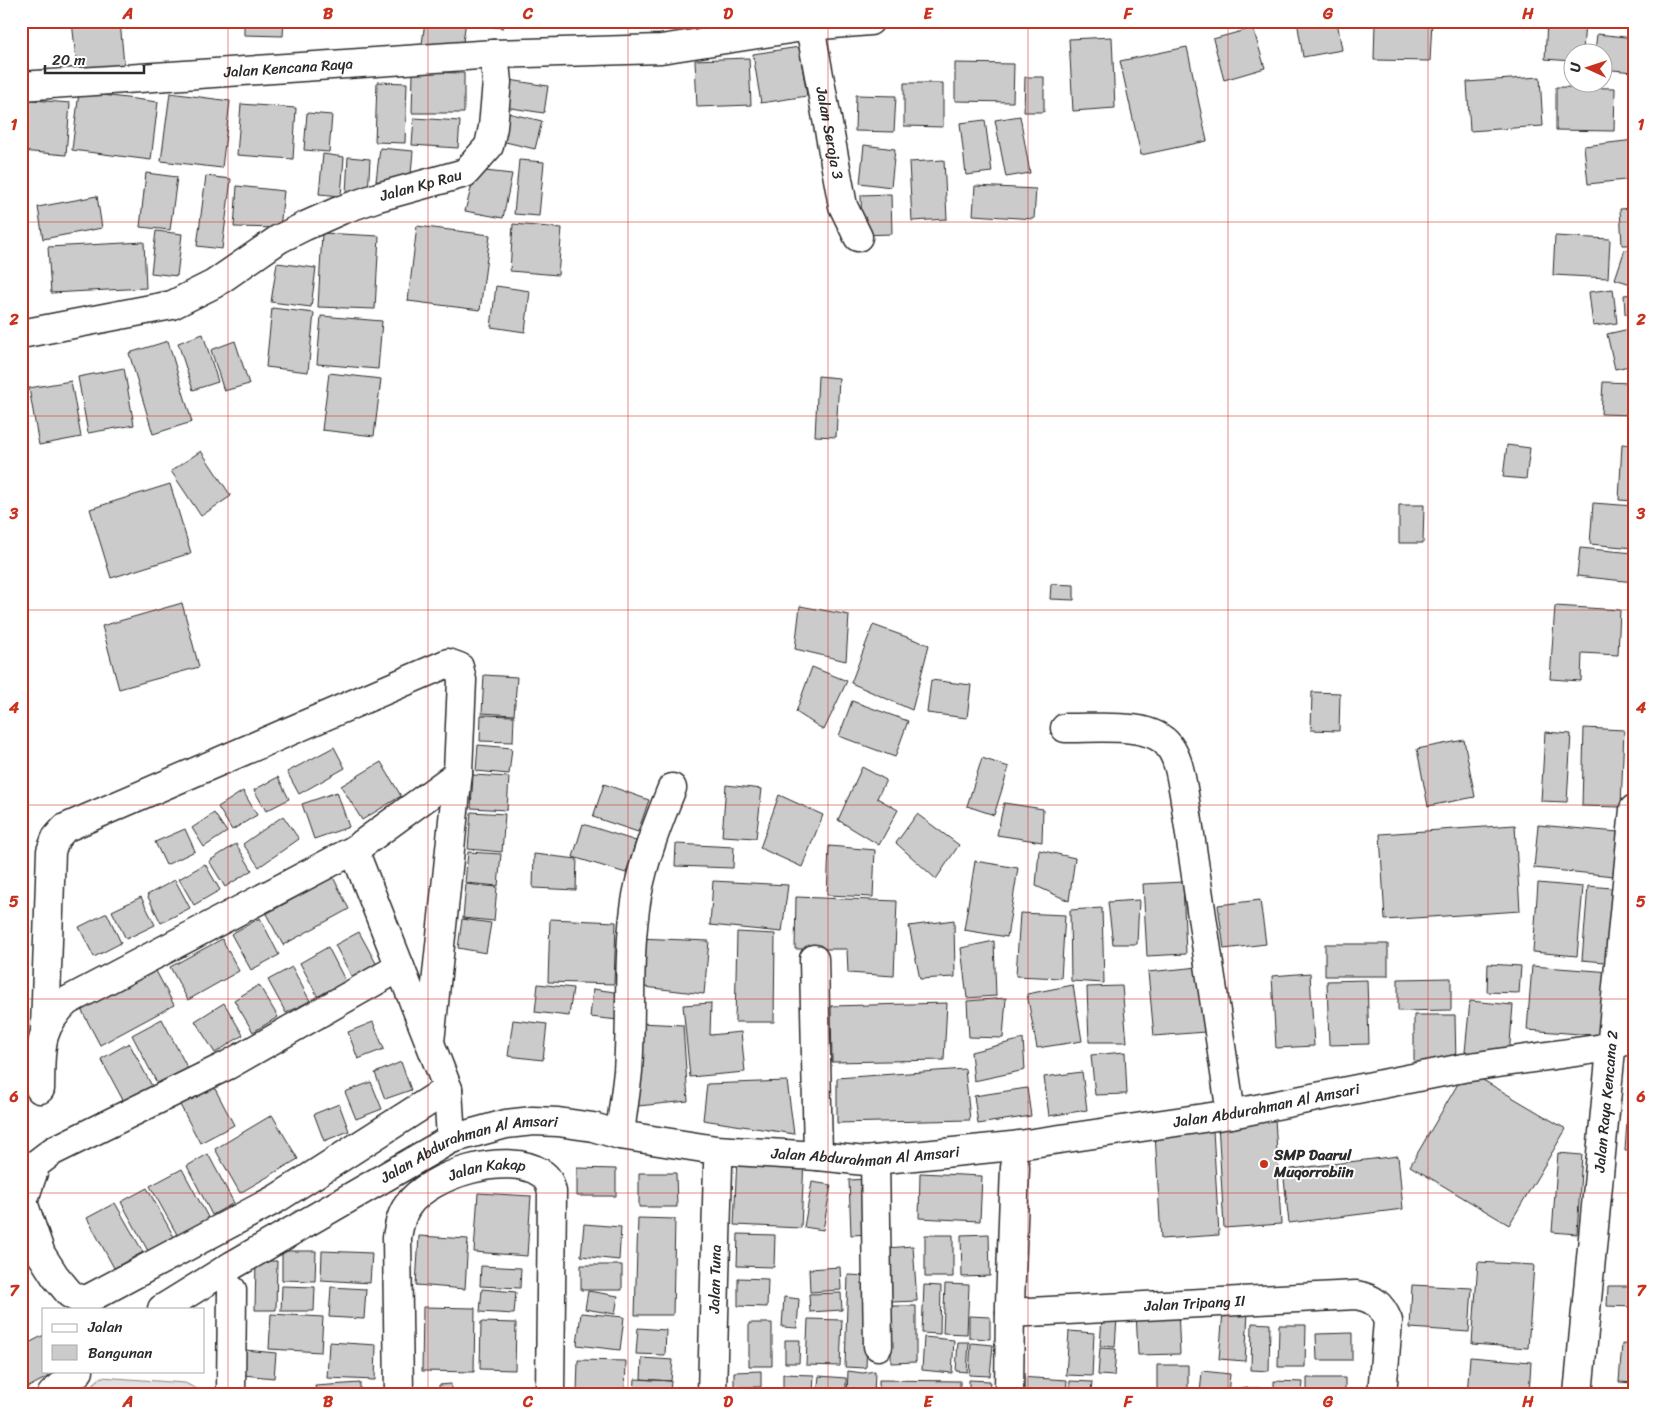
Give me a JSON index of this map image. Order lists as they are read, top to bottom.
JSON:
{
  "streets": {
    "street": [
      "Jalan Kencana Raya",
      "Jalan Seroja 3",
      "Jalan Kp Rau",
      "Jalan Raya Kencana 2",
      "Jalan Abdurahman Al Amsari",
      "Jalan Kakap",
      "Jalan Tuna",
      "Jalan Tripang II"
    ]
  },
  "crossings": [
    ["Jalan Kencana Raya", "Jalan Kp Rau"],
    ["Jalan Raya Kencana 2", "Jalan Abdurahman Al Amsari"]
  ],
  "places": ["SMP Daarul Muqorrobiin"],
  "legend": ["Jalan", "Bangunan"],
  "scale_bar": "20 m",
  "north": "left",
  "grid": {
    "columns": [
      "A",
      "B",
      "C",
      "D",
      "E",
      "F",
      "G",
      "H"
    ],
    "rows": [
      "1",
      "2",
      "3",
      "4",
      "5",
      "6",
      "7"
    ]
  }
}
